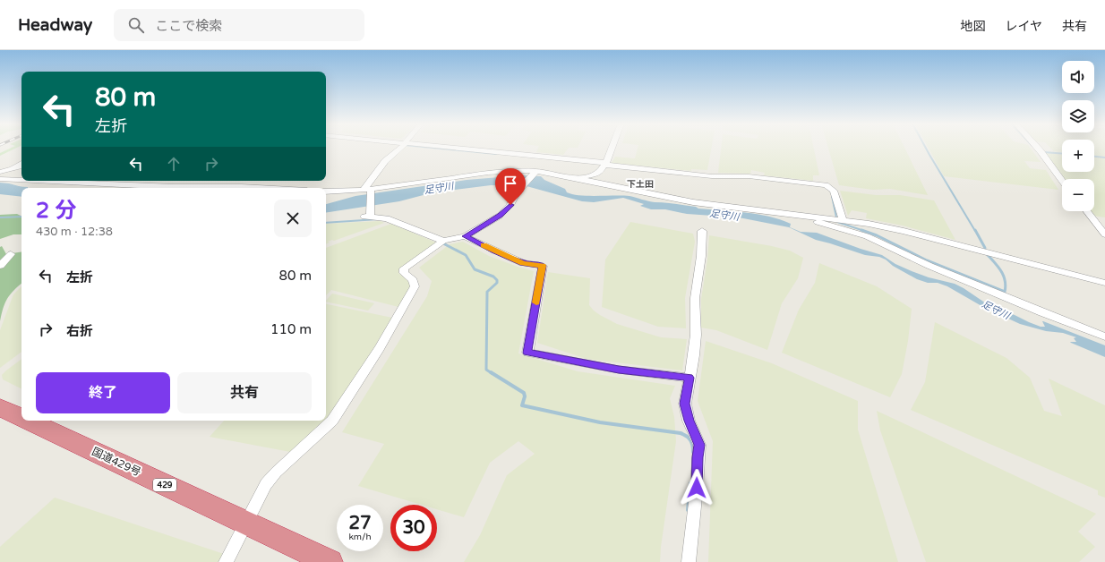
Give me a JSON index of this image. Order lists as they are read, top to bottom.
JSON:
{
  "streets": {
    "highway": ["国道429号", "429"]
  },
  "districts": ["下土田"],
  "water": ["足守川"],
  "page": {
    "header": "Headway",
    "search": "ここで検索",
    "nav": ["地図", "レイヤ", "共有"],
    "map_buttons": ["+", "−"],
    "turn": ["80 m", "左折"],
    "heading": ["2 分", "430 m · 12:38"],
    "list": [
      {
        "name": "左折",
        "value": "80 m"
      },
      {
        "name": "右折",
        "value": "110 m"
      }
    ],
    "buttons": ["終了", "共有"],
    "speed": "27 km/h",
    "limit": "30"
  }
}
